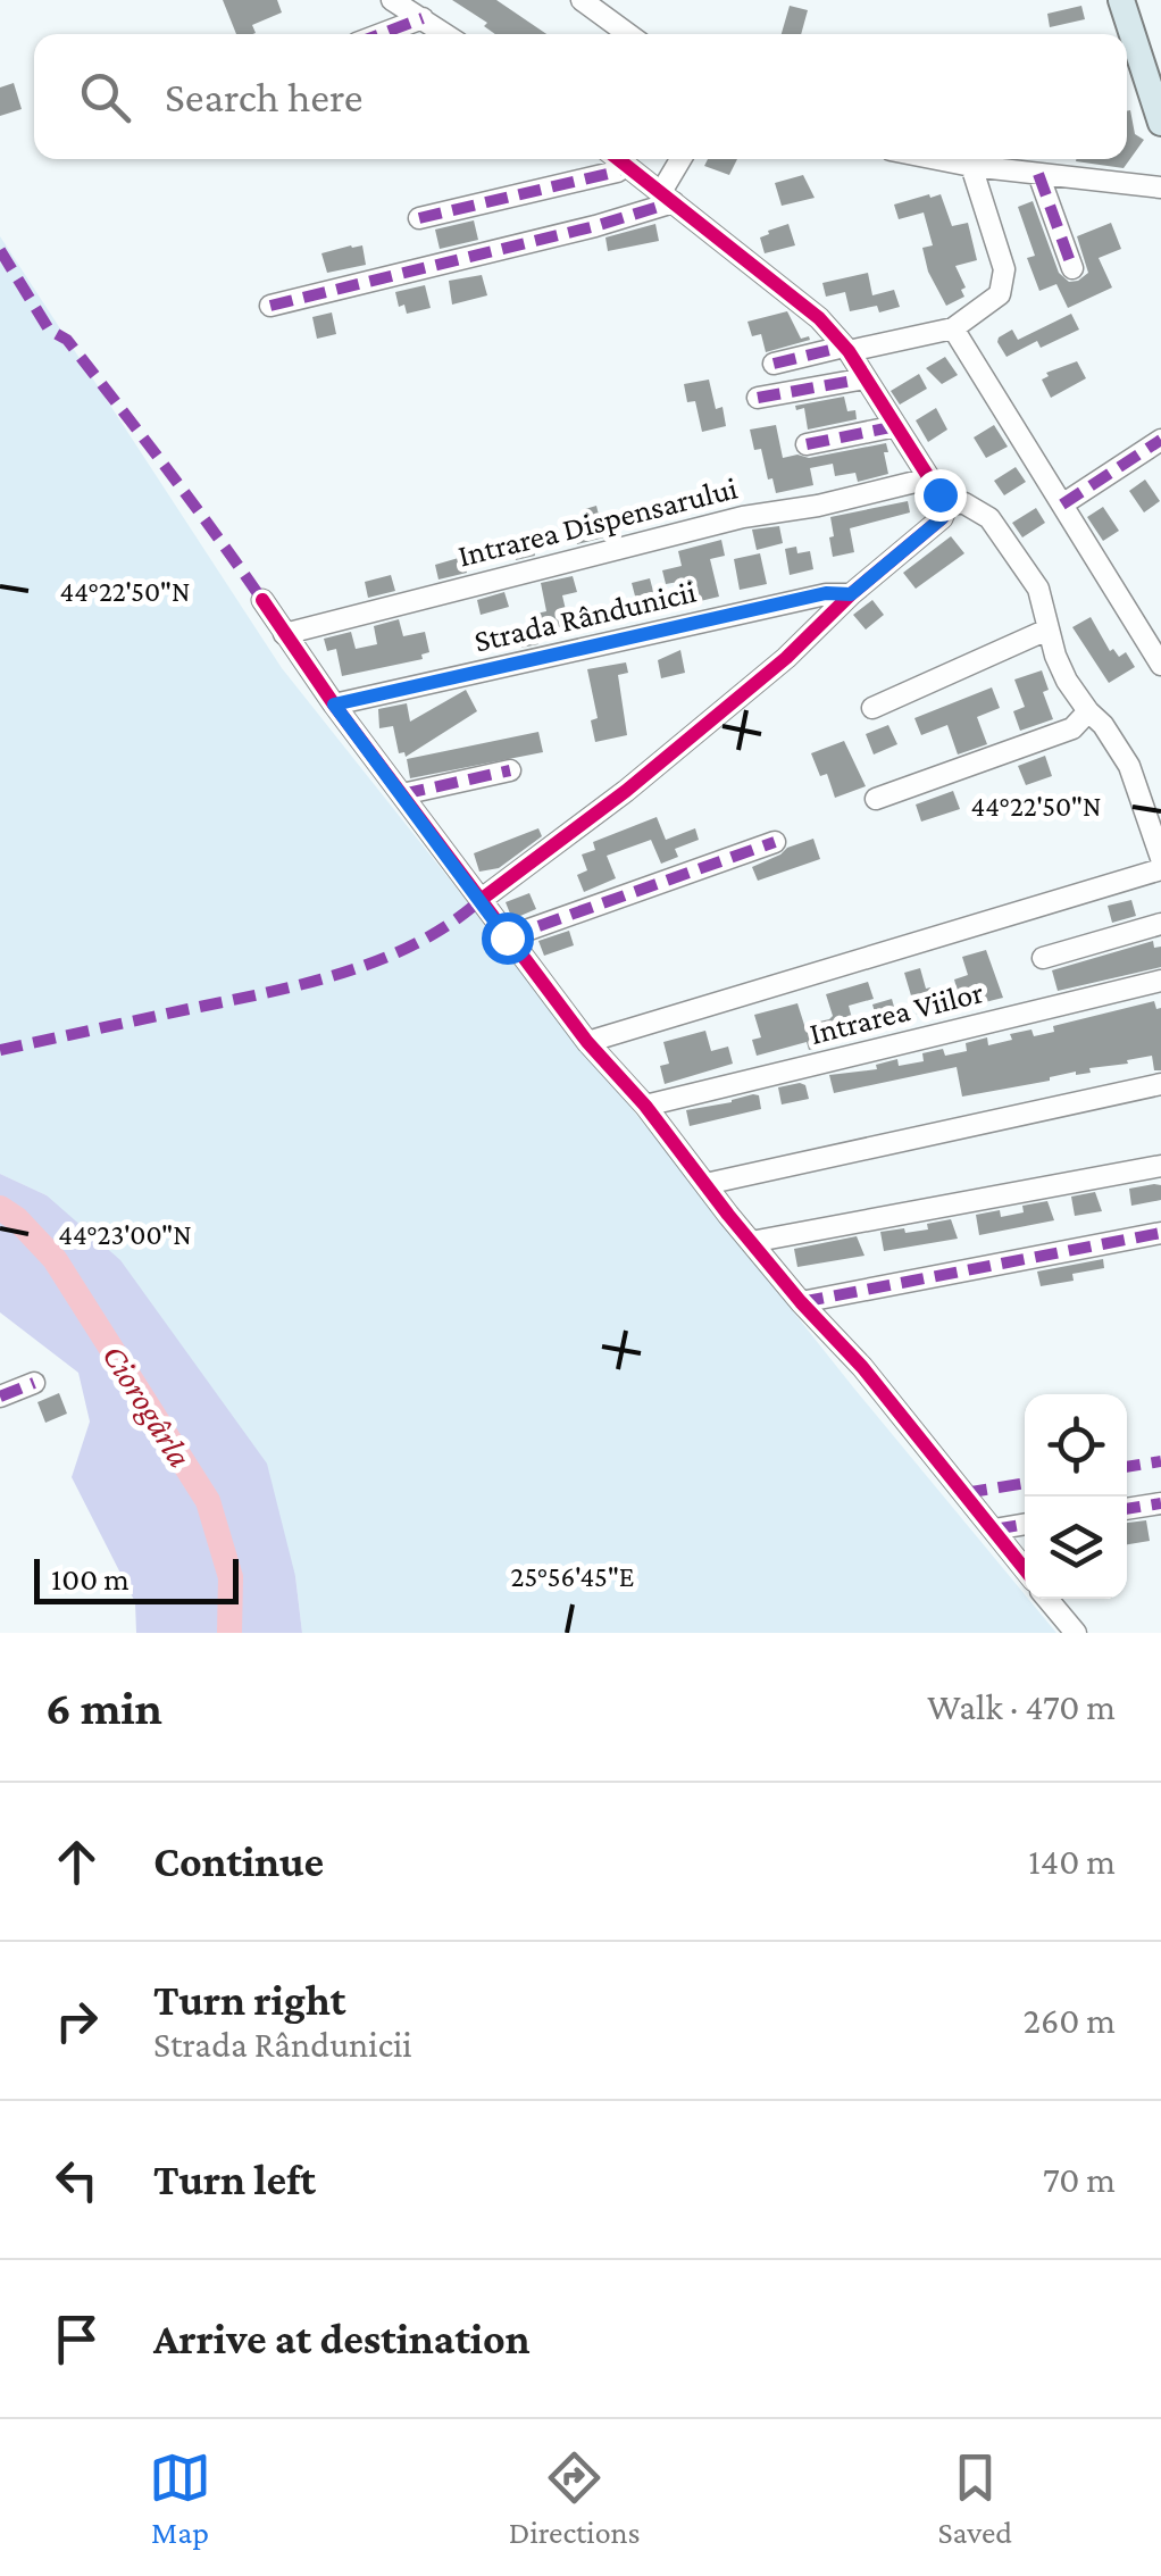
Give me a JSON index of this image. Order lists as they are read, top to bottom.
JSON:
{
  "streets": {
    "street": ["Intrarea Dispensarului", "Strada Rândunicii", "Intrarea Viilor"]
  },
  "water": ["Ciorogârla"],
  "scale_bar": "100 m",
  "page": {
    "search": "Search here",
    "scale": "100 m",
    "heading": ["6 min", "Walk · 470 m"],
    "list": [
      ["Continue", "140 m"],
      ["Turn right", "Strada Rândunicii", "260 m"],
      ["Turn left", "70 m"],
      "Arrive at destination"
    ],
    "nav": ["Map", "Directions", "Saved"]
  },
  "coordinates": ["44°22'50\"N", "44°23'00\"N", "25°56'45\"E"]
}
